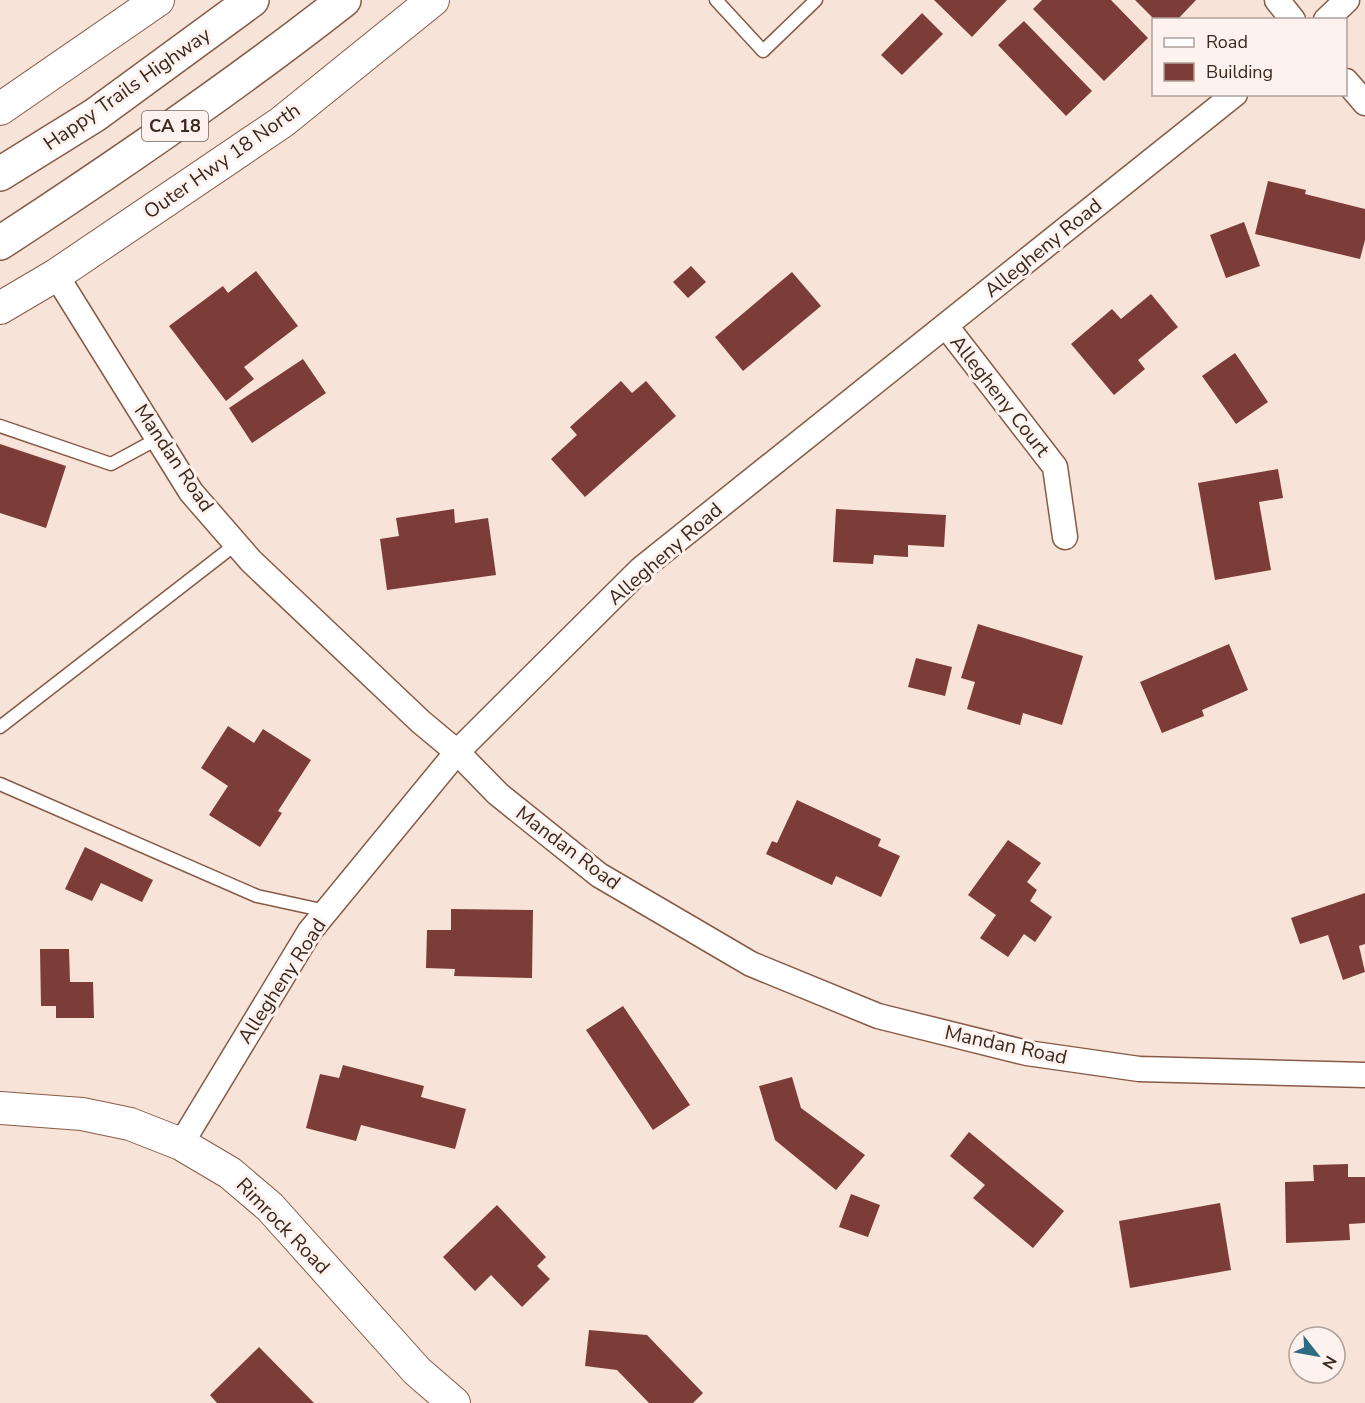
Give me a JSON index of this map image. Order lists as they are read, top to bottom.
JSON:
{
  "streets": {
    "main road": ["Happy Trails Highway", "CA 18"],
    "street": [
      "Outer Hwy 18 North",
      "Allegheny Road",
      "Allegheny Court",
      "Mandan Road",
      "Rimrock Road"
    ]
  },
  "crossings": [
    ["Outer Hwy 18 North", "Mandan Road"],
    ["Allegheny Road", "Allegheny Court"],
    ["Allegheny Road", "Mandan Road"],
    ["Allegheny Road", "Rimrock Road"]
  ],
  "legend": ["Road", "Building"],
  "north": "bottom right"
}
